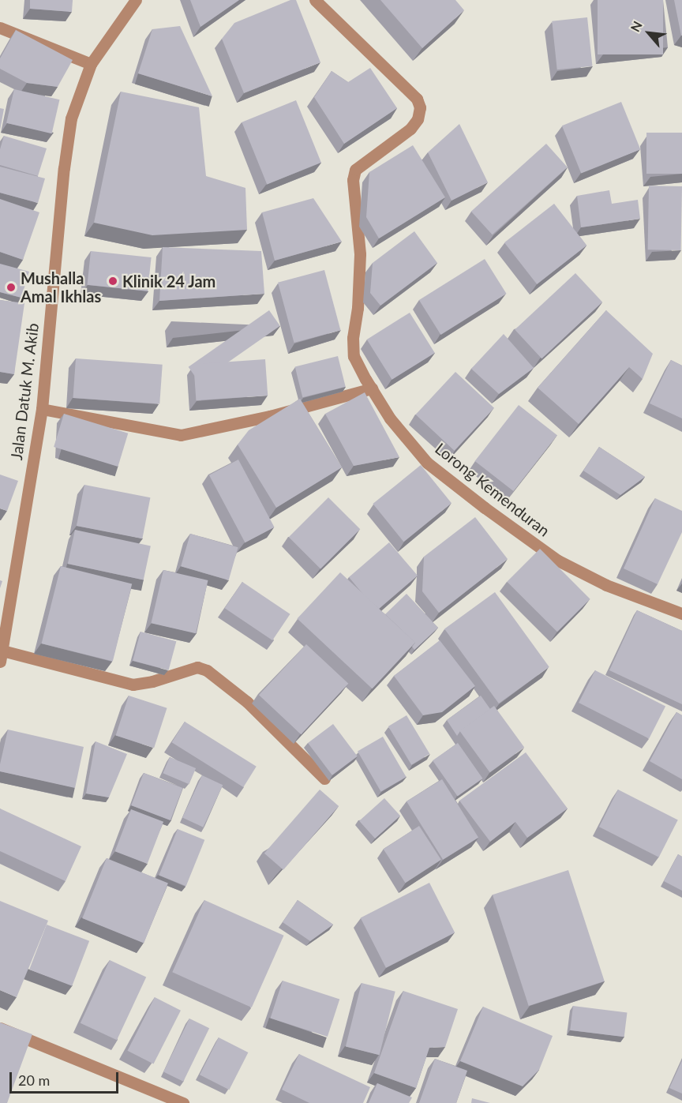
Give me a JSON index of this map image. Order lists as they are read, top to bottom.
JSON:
{
  "streets": {
    "street": ["Jalan Datuk M. Akib", "Lorong Kemenduran"]
  },
  "places": ["Klinik 24 Jam", "Mushalla Amal Ikhlas"],
  "scale_bar": "20 m",
  "north": "top left"
}
